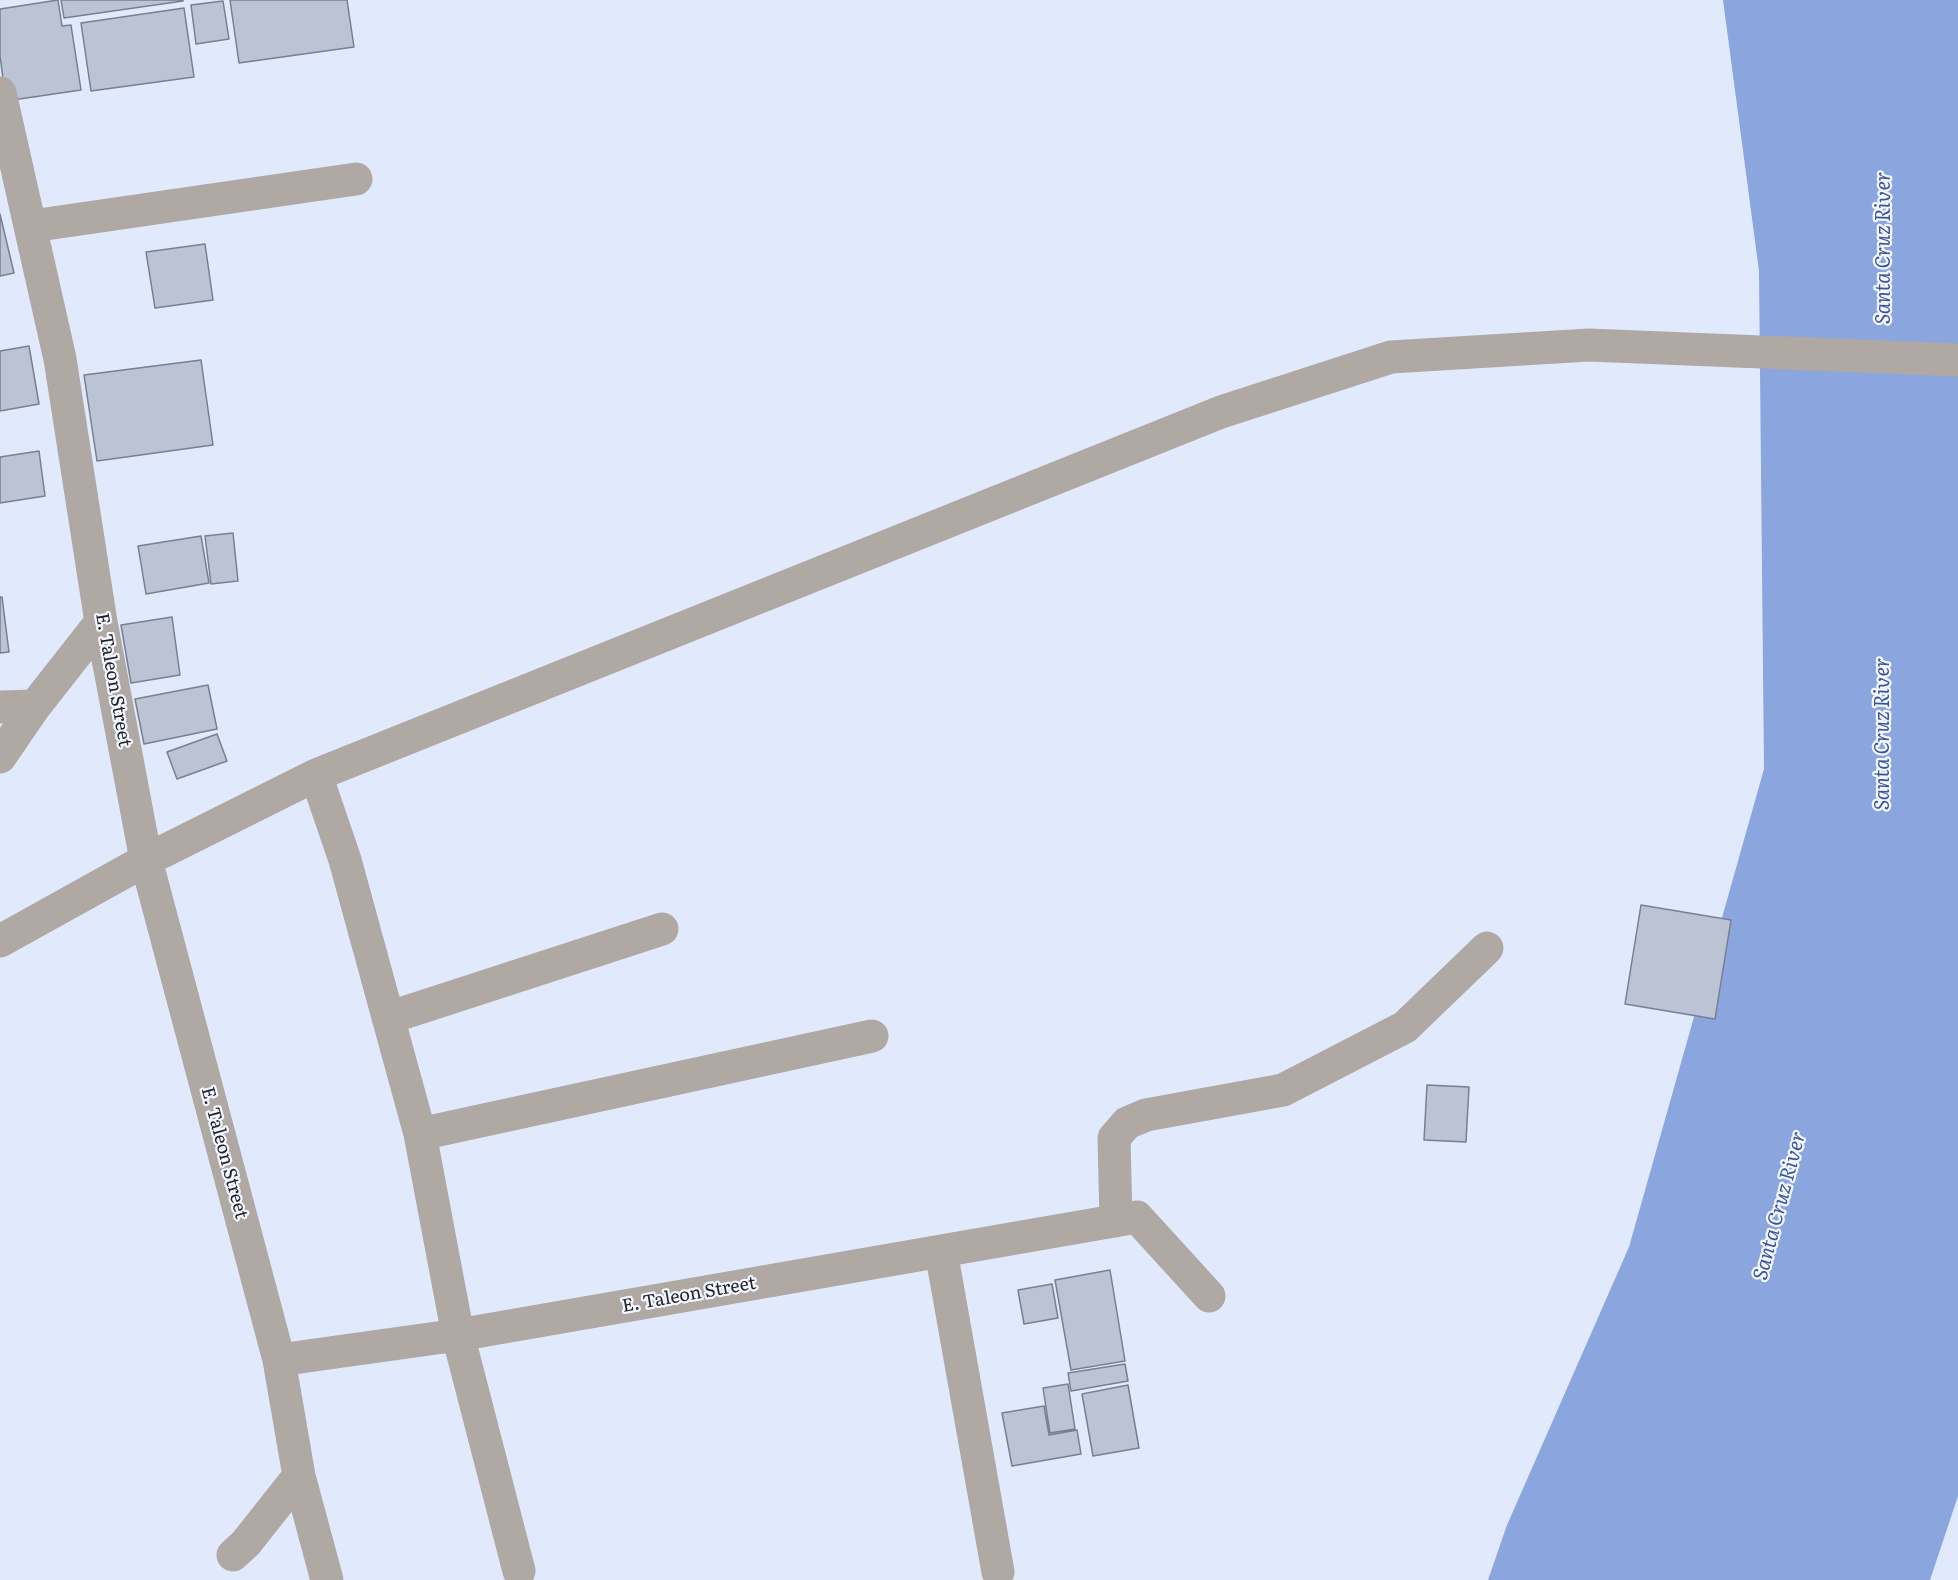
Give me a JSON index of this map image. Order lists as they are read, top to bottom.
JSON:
{
  "streets": {
    "street": ["E. Taleon Street"]
  },
  "water": ["Santa Cruz River"]
}
